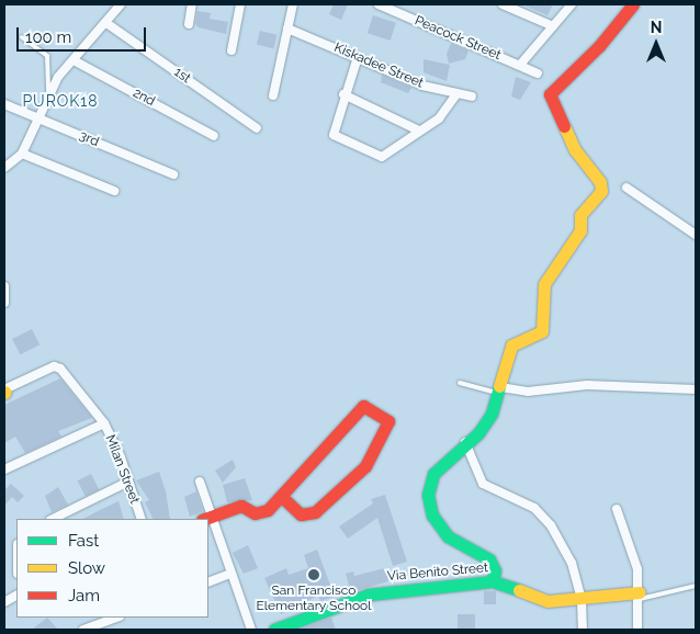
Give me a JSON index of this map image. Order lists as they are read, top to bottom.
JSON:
{
  "streets": {
    "street": [
      "Peacock Street",
      "Kiskadee Street",
      "1st",
      "2nd",
      "3rd",
      "Milan Street",
      "Via Benito Street"
    ]
  },
  "districts": ["PUROK18"],
  "places": ["San Francisco Elementary School"],
  "legend": ["Fast", "Slow", "Jam"],
  "scale_bar": "100 m",
  "north": "top"
}
